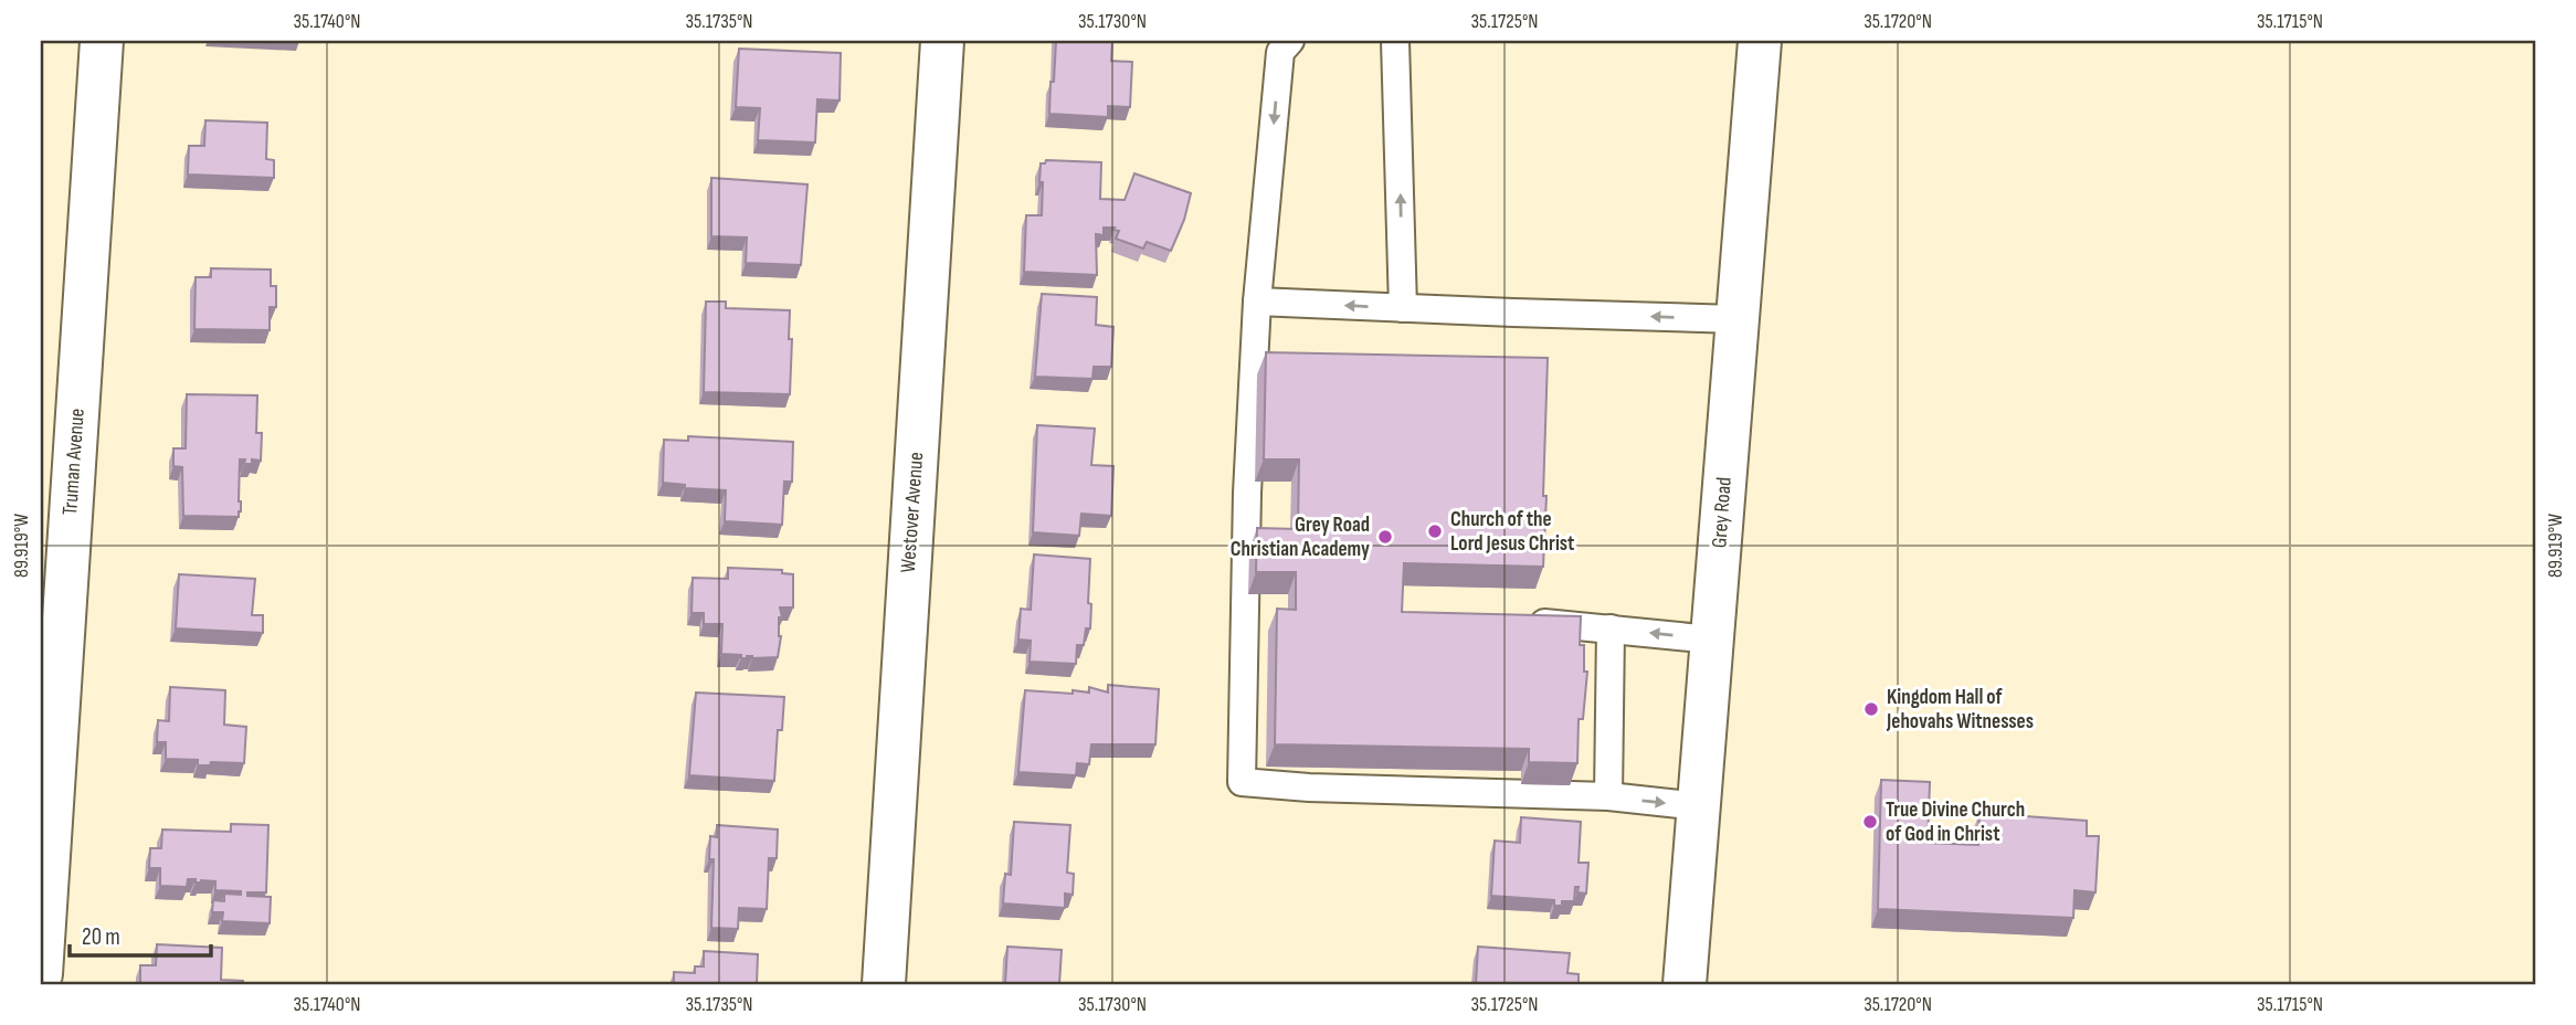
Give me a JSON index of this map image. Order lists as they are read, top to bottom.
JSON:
{
  "streets": {
    "street": ["Truman Avenue", "Westover Avenue", "Grey Road"]
  },
  "places": [
    "Church of the Lord Jesus Christ",
    "Grey Road Christian Academy",
    "Kingdom Hall of Jehovahs Witnesses",
    "True Divine Church of God in Christ"
  ],
  "scale_bar": "20 m",
  "coordinates": [
    "35.1740°N",
    "35.1735°N",
    "35.1730°N",
    "35.1725°N",
    "35.1720°N",
    "35.1715°N",
    "89.919°W"
  ]
}
